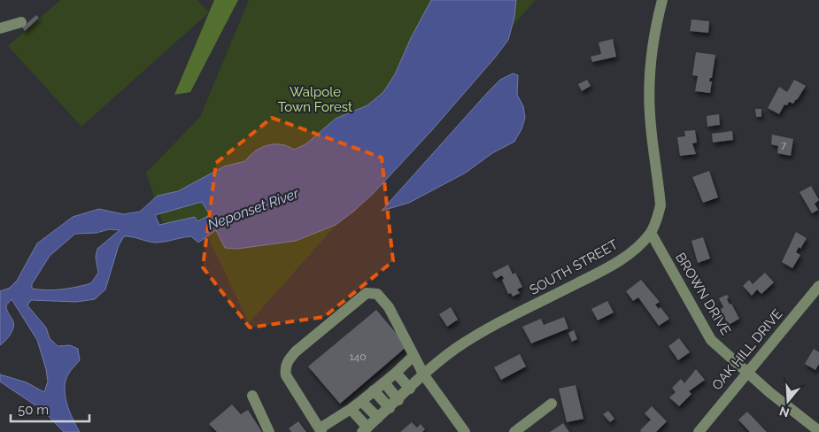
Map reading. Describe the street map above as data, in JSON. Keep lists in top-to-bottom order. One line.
{"streets":{"street":["SOUTH STREET","BROWN DRIVE","OAK HILL DRIVE"]},"crossings":[["SOUTH STREET","BROWN DRIVE"],["BROWN DRIVE","OAK HILL DRIVE"]],"water":["Neponset River"],"parks":["Walpole Town Forest"],"house_numbers":["7","140"],"scale_bar":"50 m","north":"bottom"}
